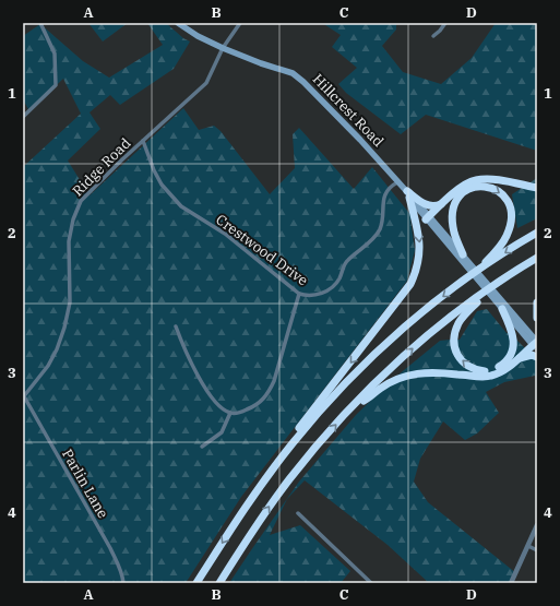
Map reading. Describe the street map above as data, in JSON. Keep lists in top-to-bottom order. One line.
{"streets":{"main road":["Hillcrest Road"],"street":["Ridge Road","Crestwood Drive","Parlin Lane"]},"crossings":[["Hillcrest Road","Ridge Road"],["Hillcrest Road","Crestwood Drive"],["Ridge Road","Crestwood Drive"],["Ridge Road","Parlin Lane"]],"grid":{"columns":["A","B","C","D"],"rows":["1","2","3","4"]}}
